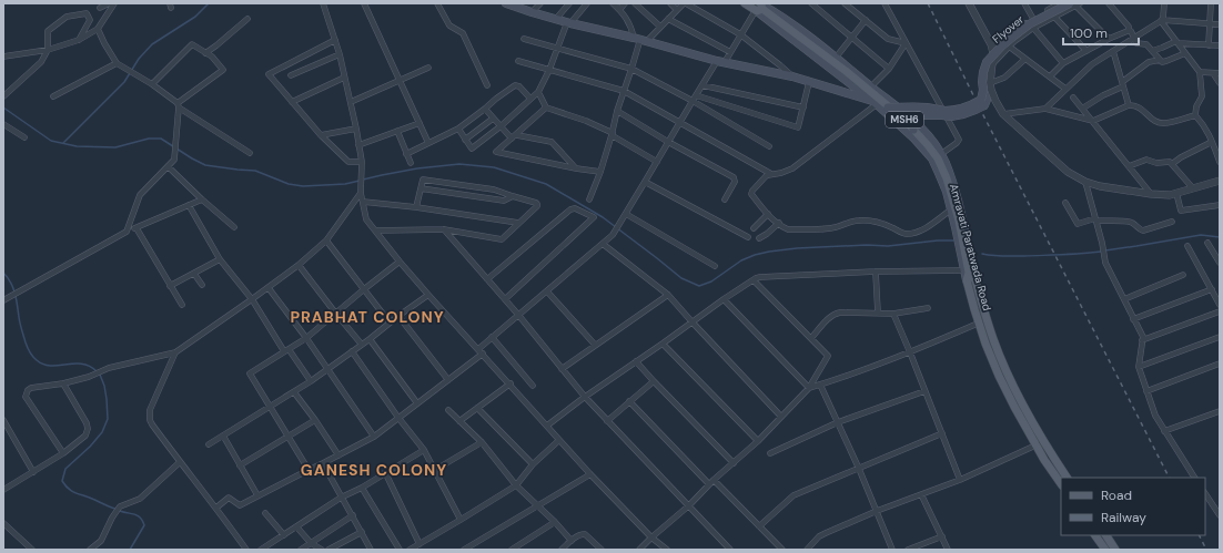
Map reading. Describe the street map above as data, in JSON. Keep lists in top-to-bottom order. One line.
{"streets":{"main road":["Flyover","MSH6","Amravati Paratwada Road"]},"crossings":[["Flyover","Amravati Paratwada Road"],["MSH6","Amravati Paratwada Road"]],"districts":["PRABHAT COLONY","GANESH COLONY"],"legend":["Road","Railway"],"scale_bar":"100 m"}
